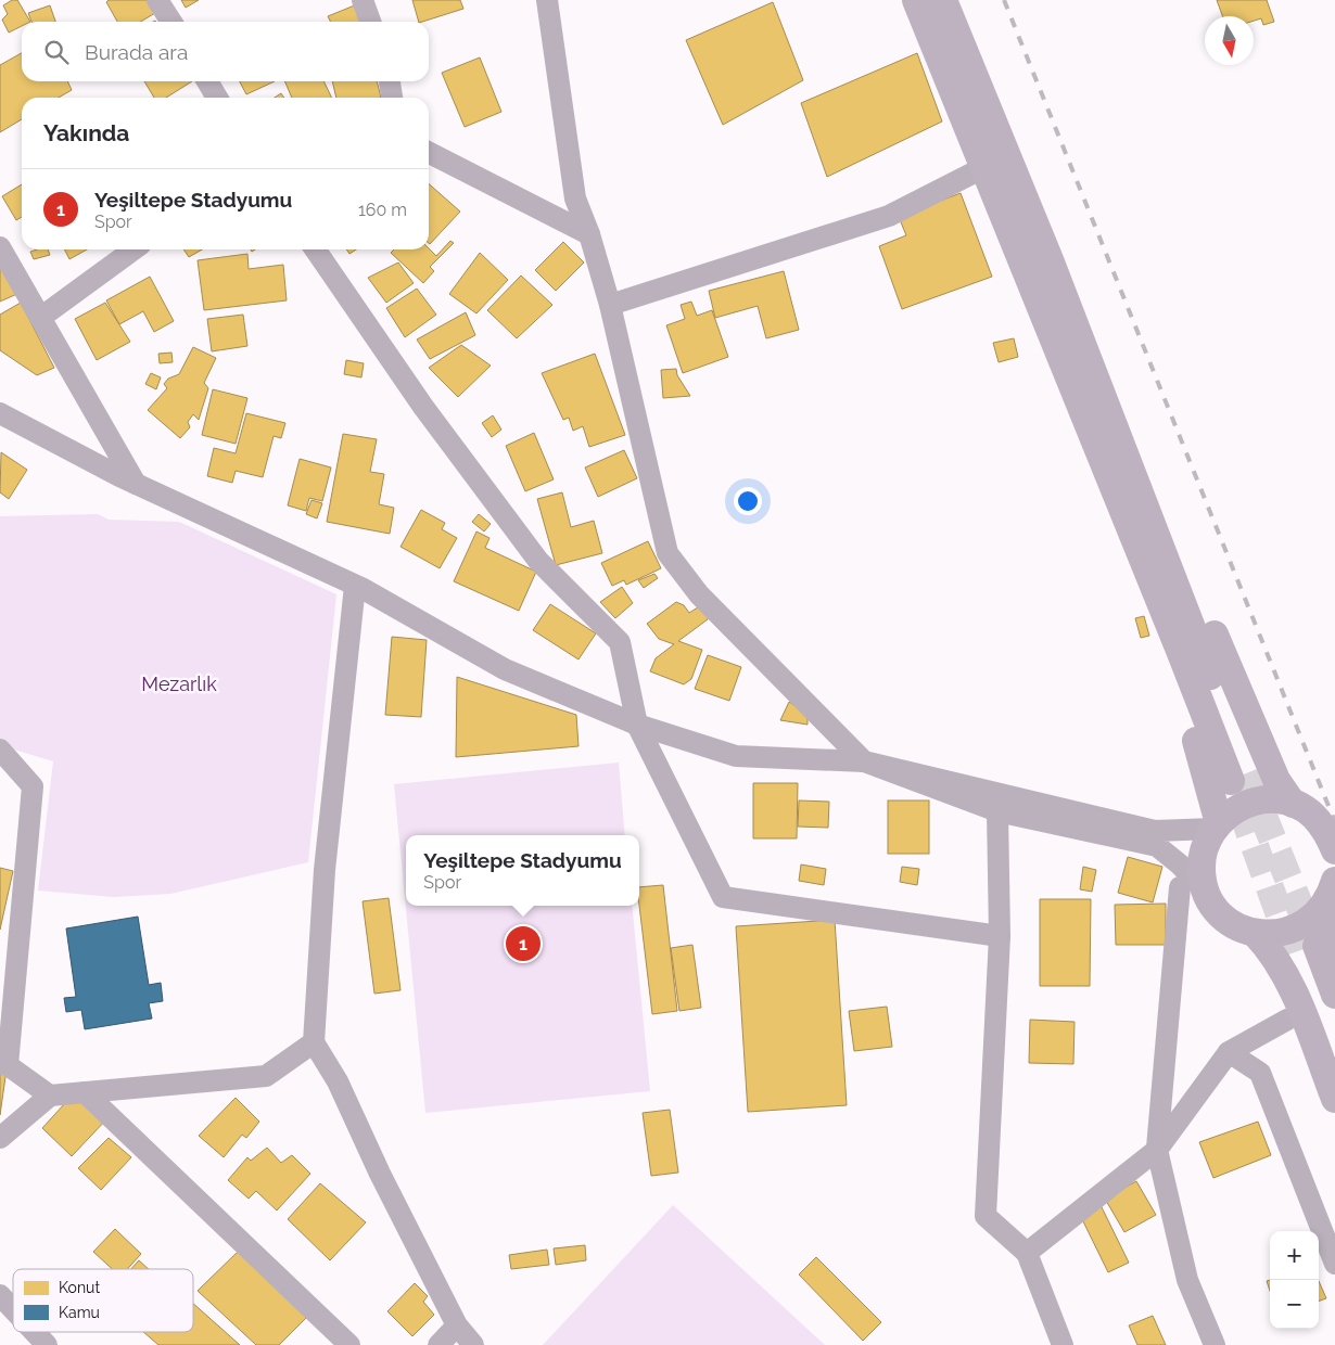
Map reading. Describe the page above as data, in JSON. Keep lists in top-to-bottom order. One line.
{"parks":["Mezarlık"],"legend":["Konut","Kamu"],"north":"bottom","page":{"search":"Burada ara","heading":"Yakında","list":[{"mark":"1","name":"Yeşiltepe Stadyumu","note":"Spor","value":"160 m"}],"popup":["Yeşiltepe Stadyumu","Spor"],"pins":"1","map_buttons":["+","−"]}}
